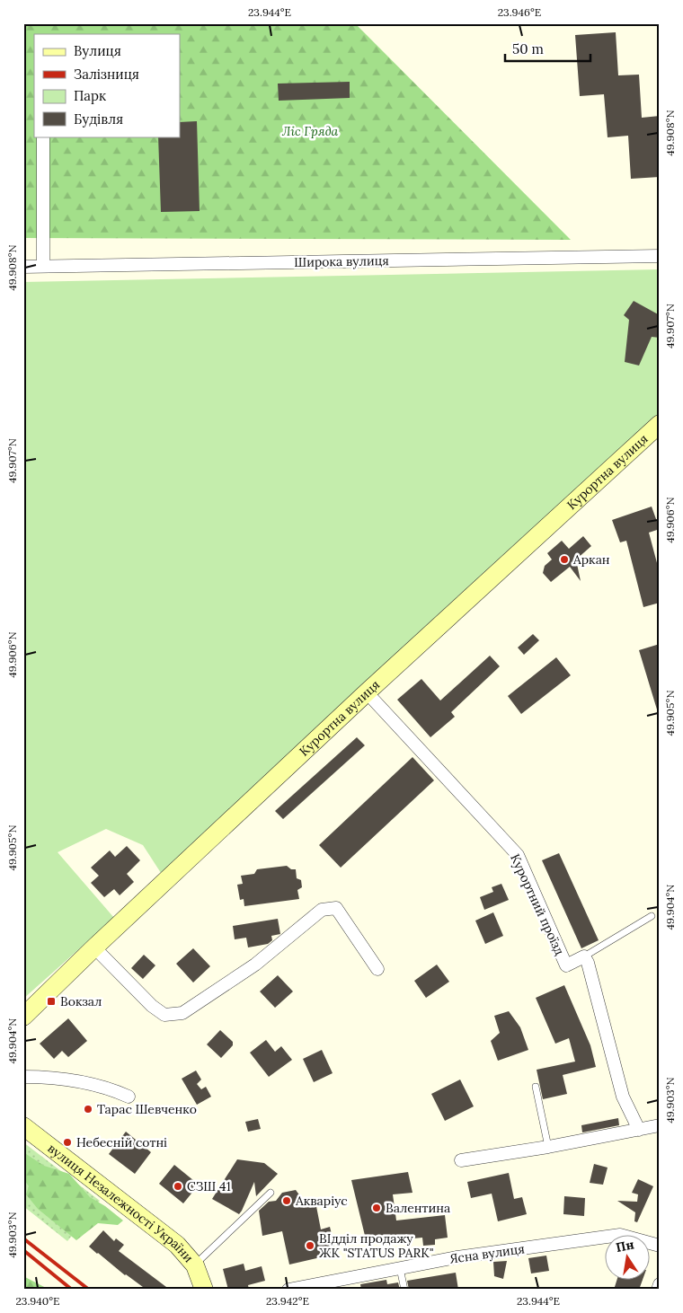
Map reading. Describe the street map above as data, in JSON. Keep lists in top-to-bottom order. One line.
{"streets":{"main road":["Курортна вулиця","вулиця Незалежності України"],"street":["Широка вулиця","Курортний проїзд","Ясна вулиця"]},"crossings":[["Курортна вулиця","Курортний проїзд"]],"parks":["Ліс Гряда"],"places":{"other":["Аркан","Тарас Шевченко","Небесній сотні","СЗШ 41","Акваріус","Валентина","ВІдділ продажу ЖК \"STATUS PARK\""],"transit":["Вокзал"]},"legend":["Вулиця","Залізниця","Парк","Будівля"],"scale_bar":"50 m","north":"top","coordinates":["23.944°E","23.946°E","49.908°N","49.907°N","49.906°N","49.905°N","49.904°N","49.903°N","23.940°E","23.942°E"]}
